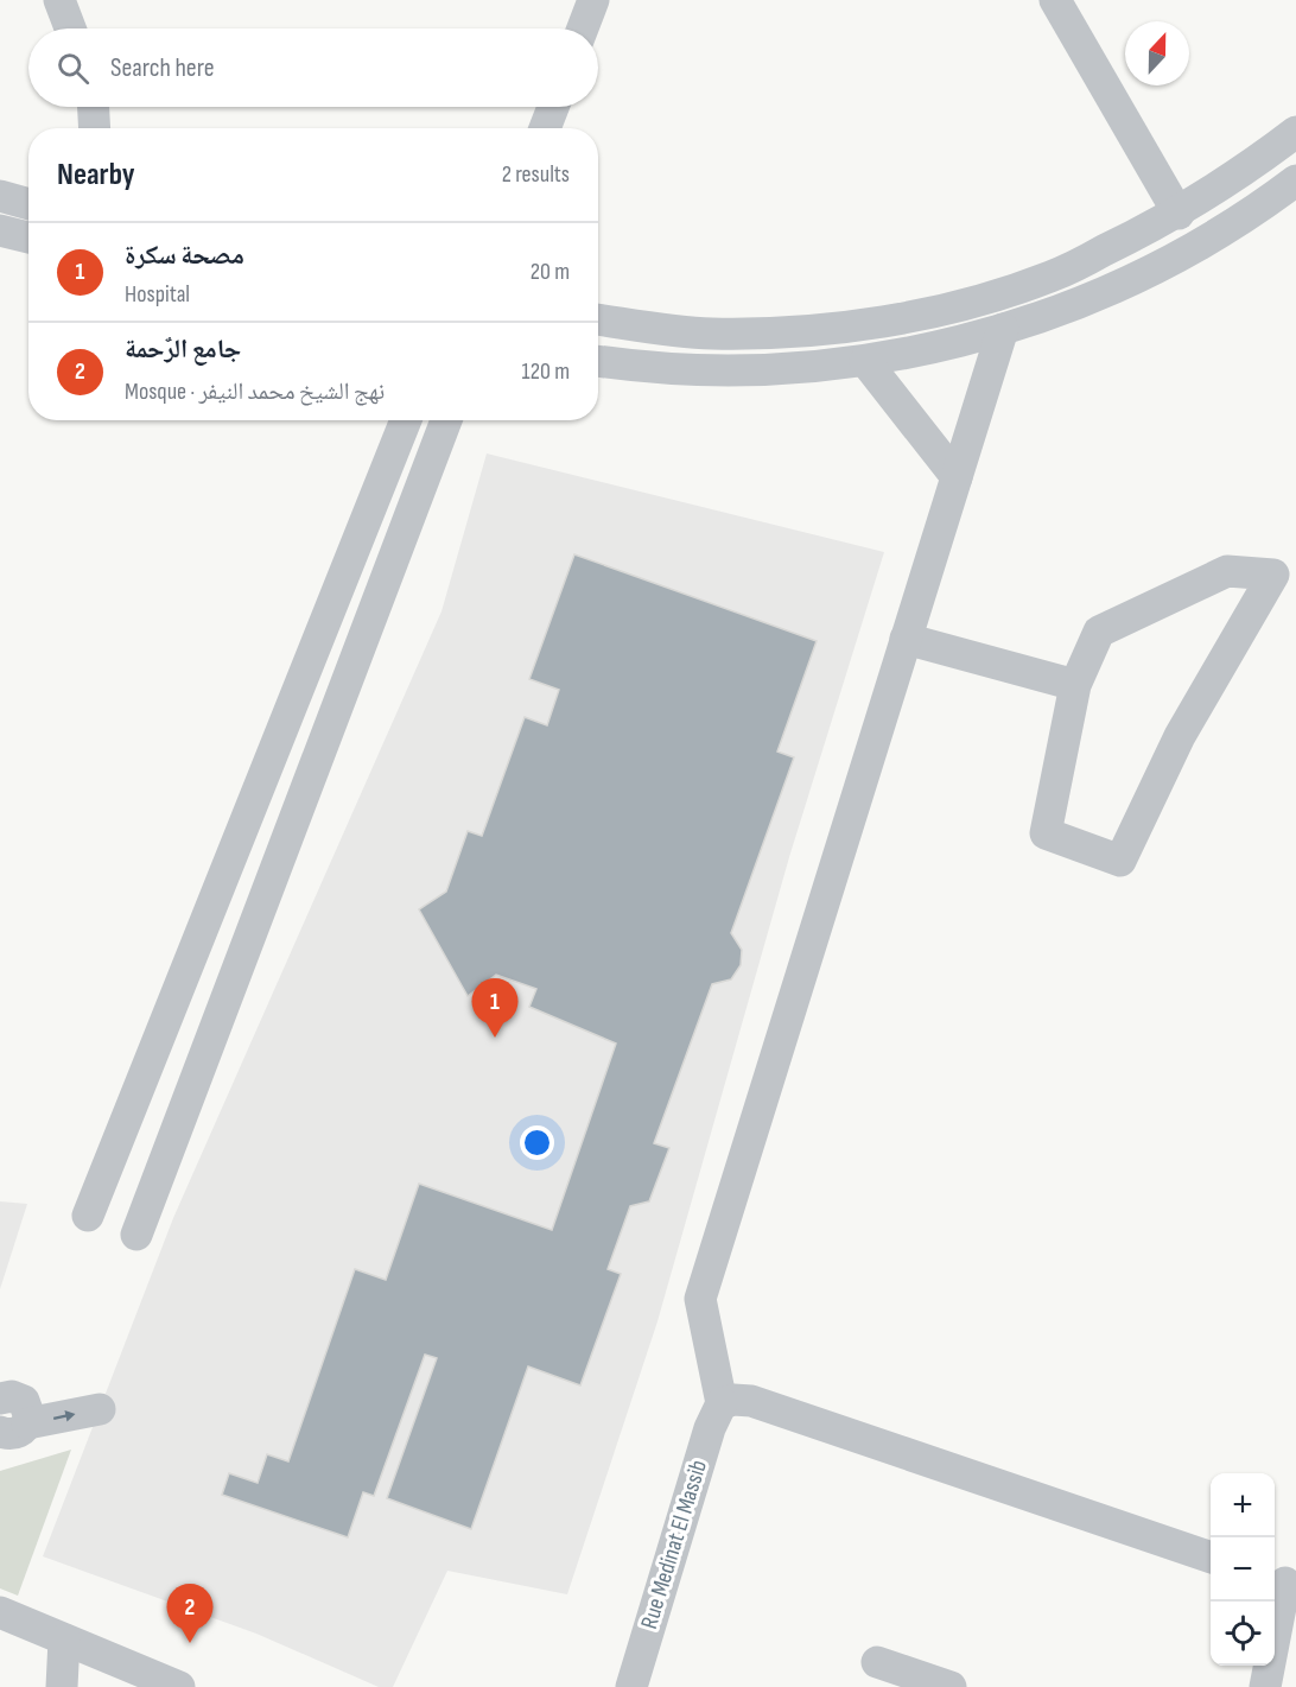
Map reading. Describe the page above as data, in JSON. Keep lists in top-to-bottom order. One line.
{"streets":{"street":["Rue Medinat El Massib"]},"north":"top","page":{"search":"Search here","heading":["Nearby","2 results"],"list":[{"mark":"1","name":"مصحة سكرة","note":"Hospital","value":"20 m"},{"mark":"2","name":"جامع الرٌحمة","note":"Mosque · نهج الشيخ محمد النيفر","value":"120 m"}],"pins":["1","2"],"map_buttons":["+","−"]}}
